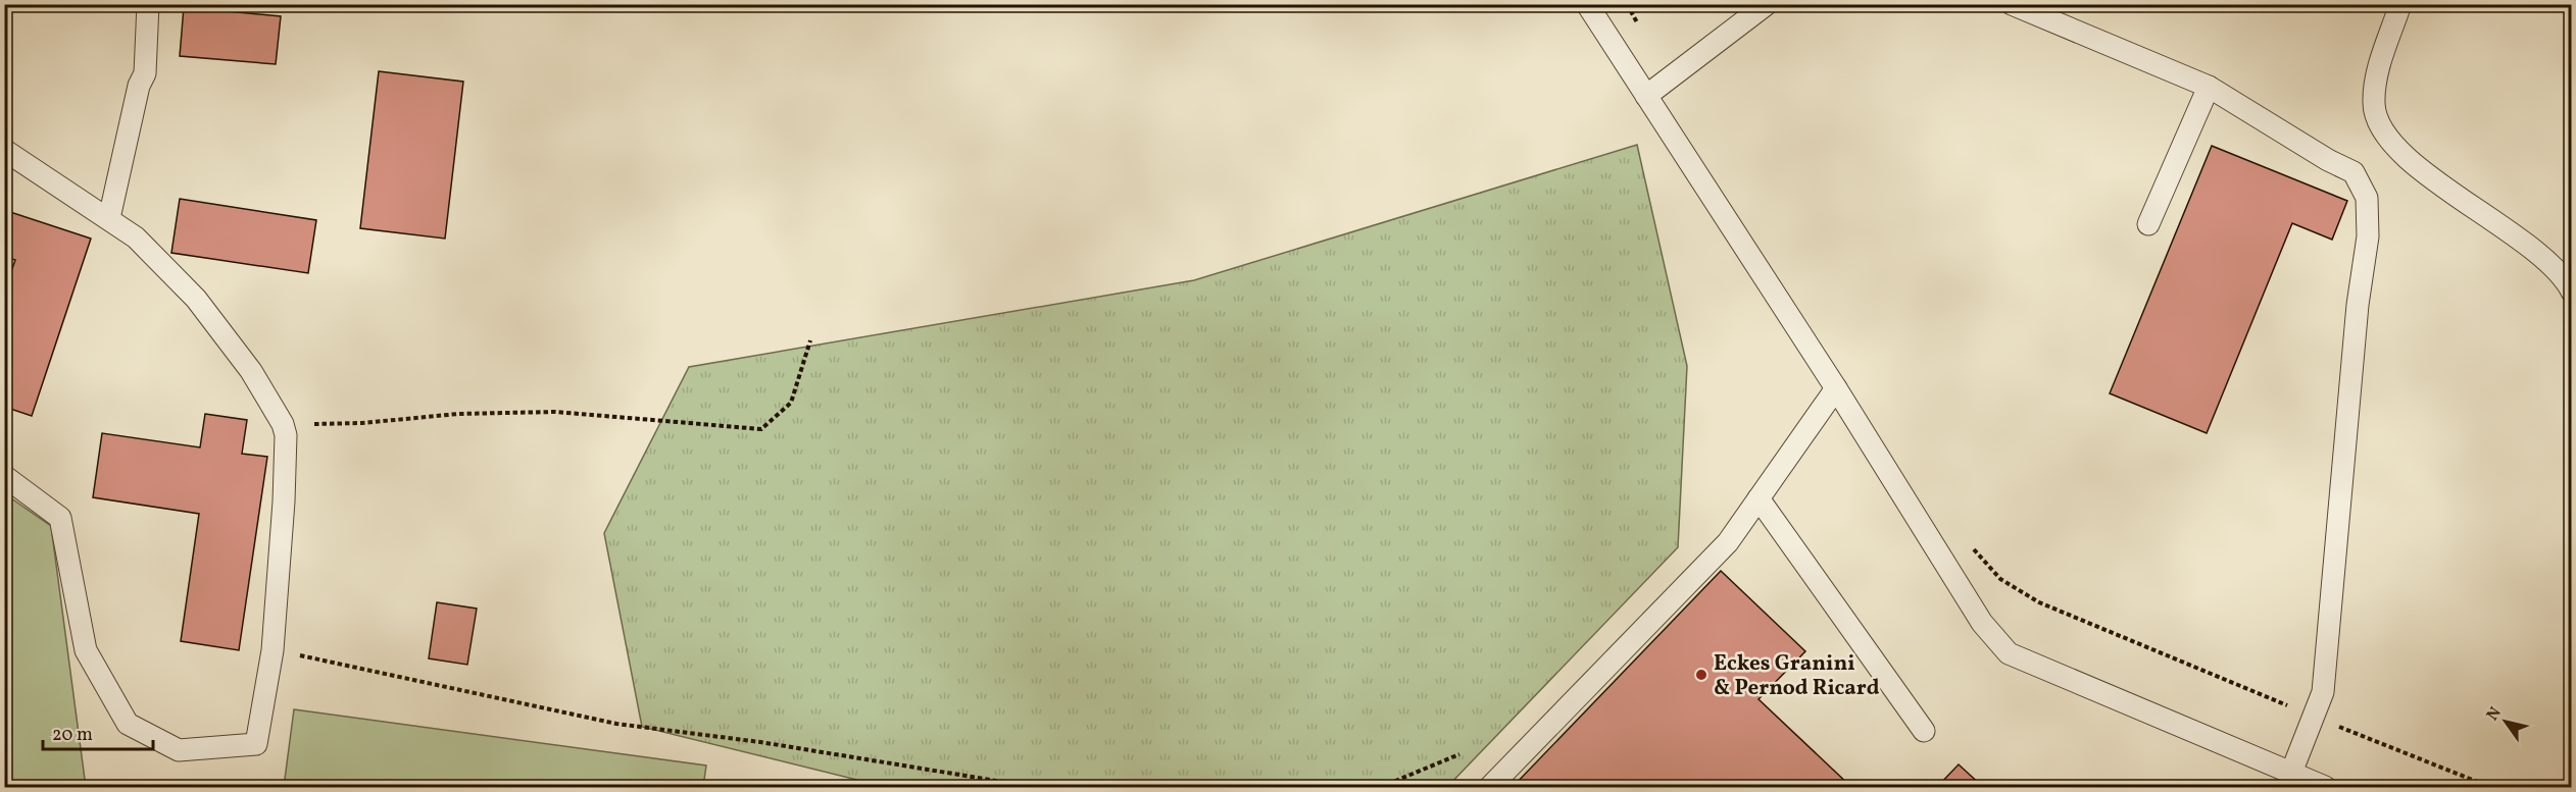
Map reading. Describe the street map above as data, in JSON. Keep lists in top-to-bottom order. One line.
{"places":["Eckes Granini & Pernod Ricard"],"scale_bar":"20 m","north":"top left"}
